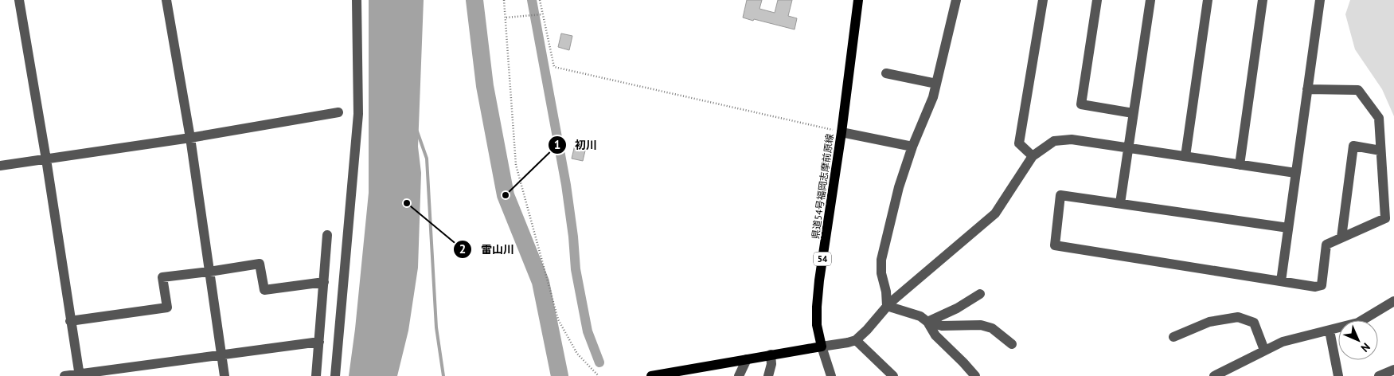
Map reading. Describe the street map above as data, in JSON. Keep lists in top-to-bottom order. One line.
{"streets":{"main road":["県道54号福岡志摩前原線","54"]},"places":["初川","雷山川"],"north":"bottom right"}
